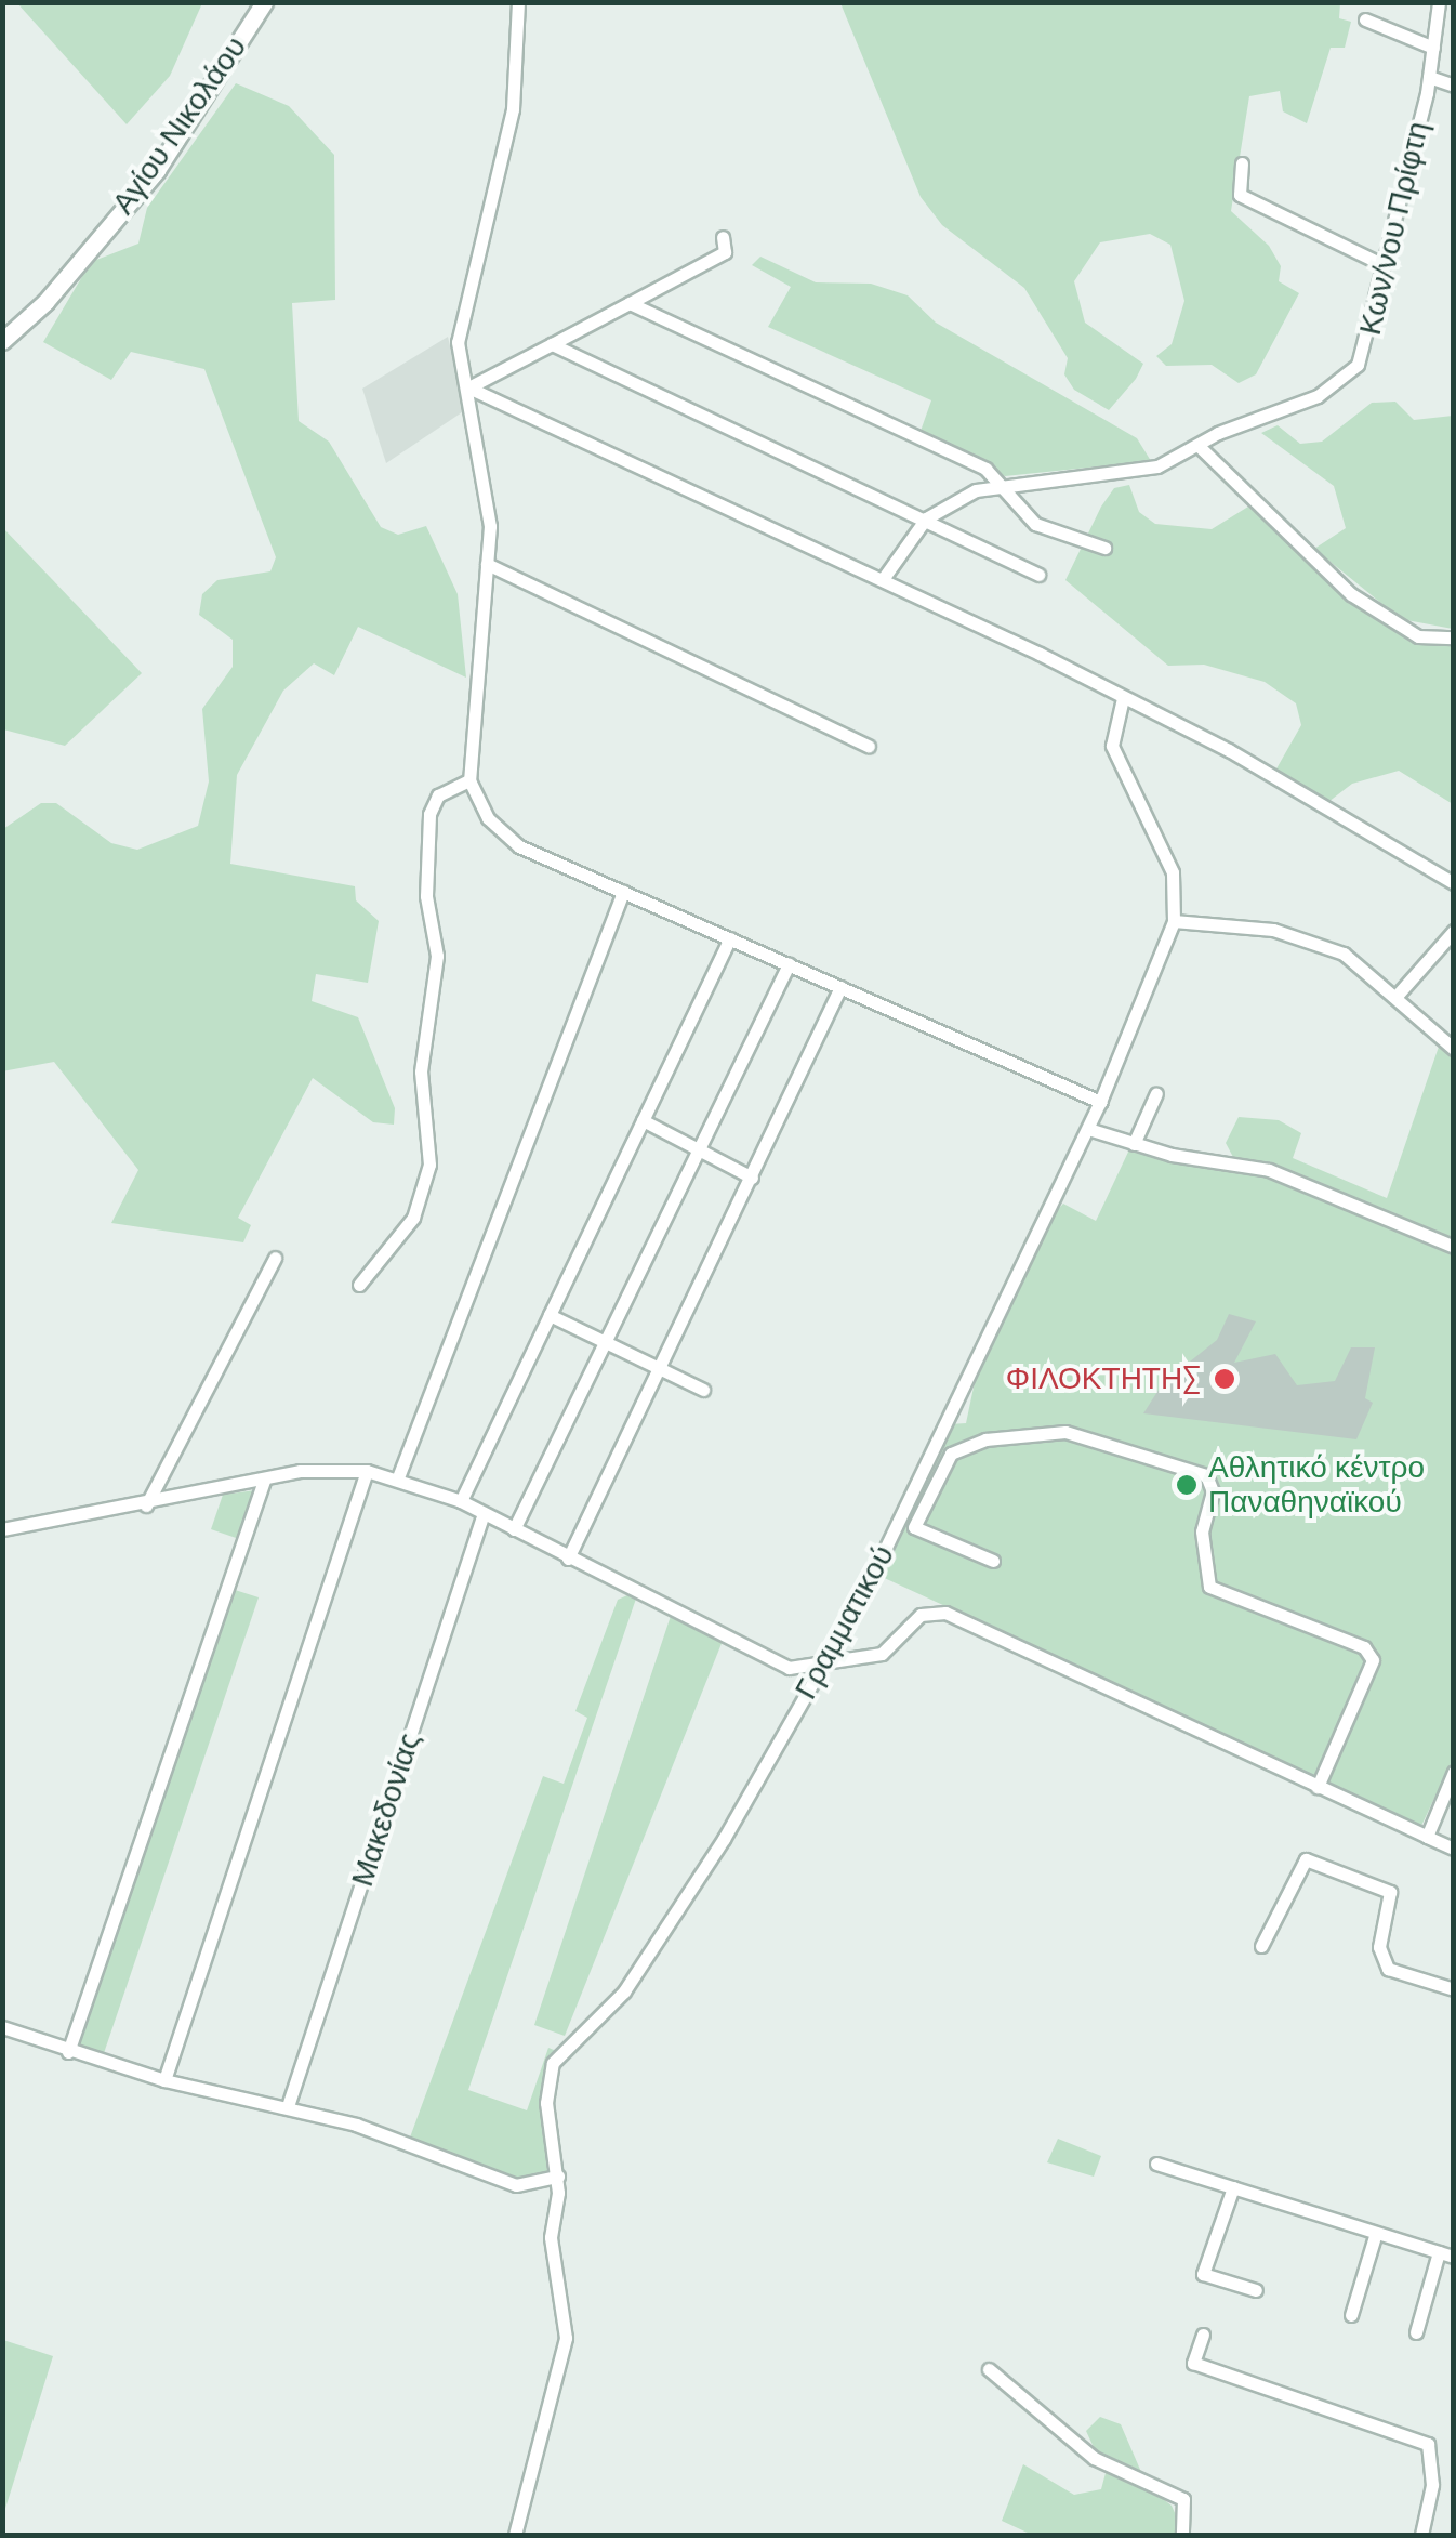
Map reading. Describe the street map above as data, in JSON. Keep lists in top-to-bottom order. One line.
{"streets":{"street":["Αγίου Νικολάου","Κων/νου Πρίφτη","Γραμματικού","Μακεδονίας"]},"places":["ΦΙΛΟΚΤΗΤΗΣ","Αθλητικό κέντρο Παναθηναϊκού"]}
